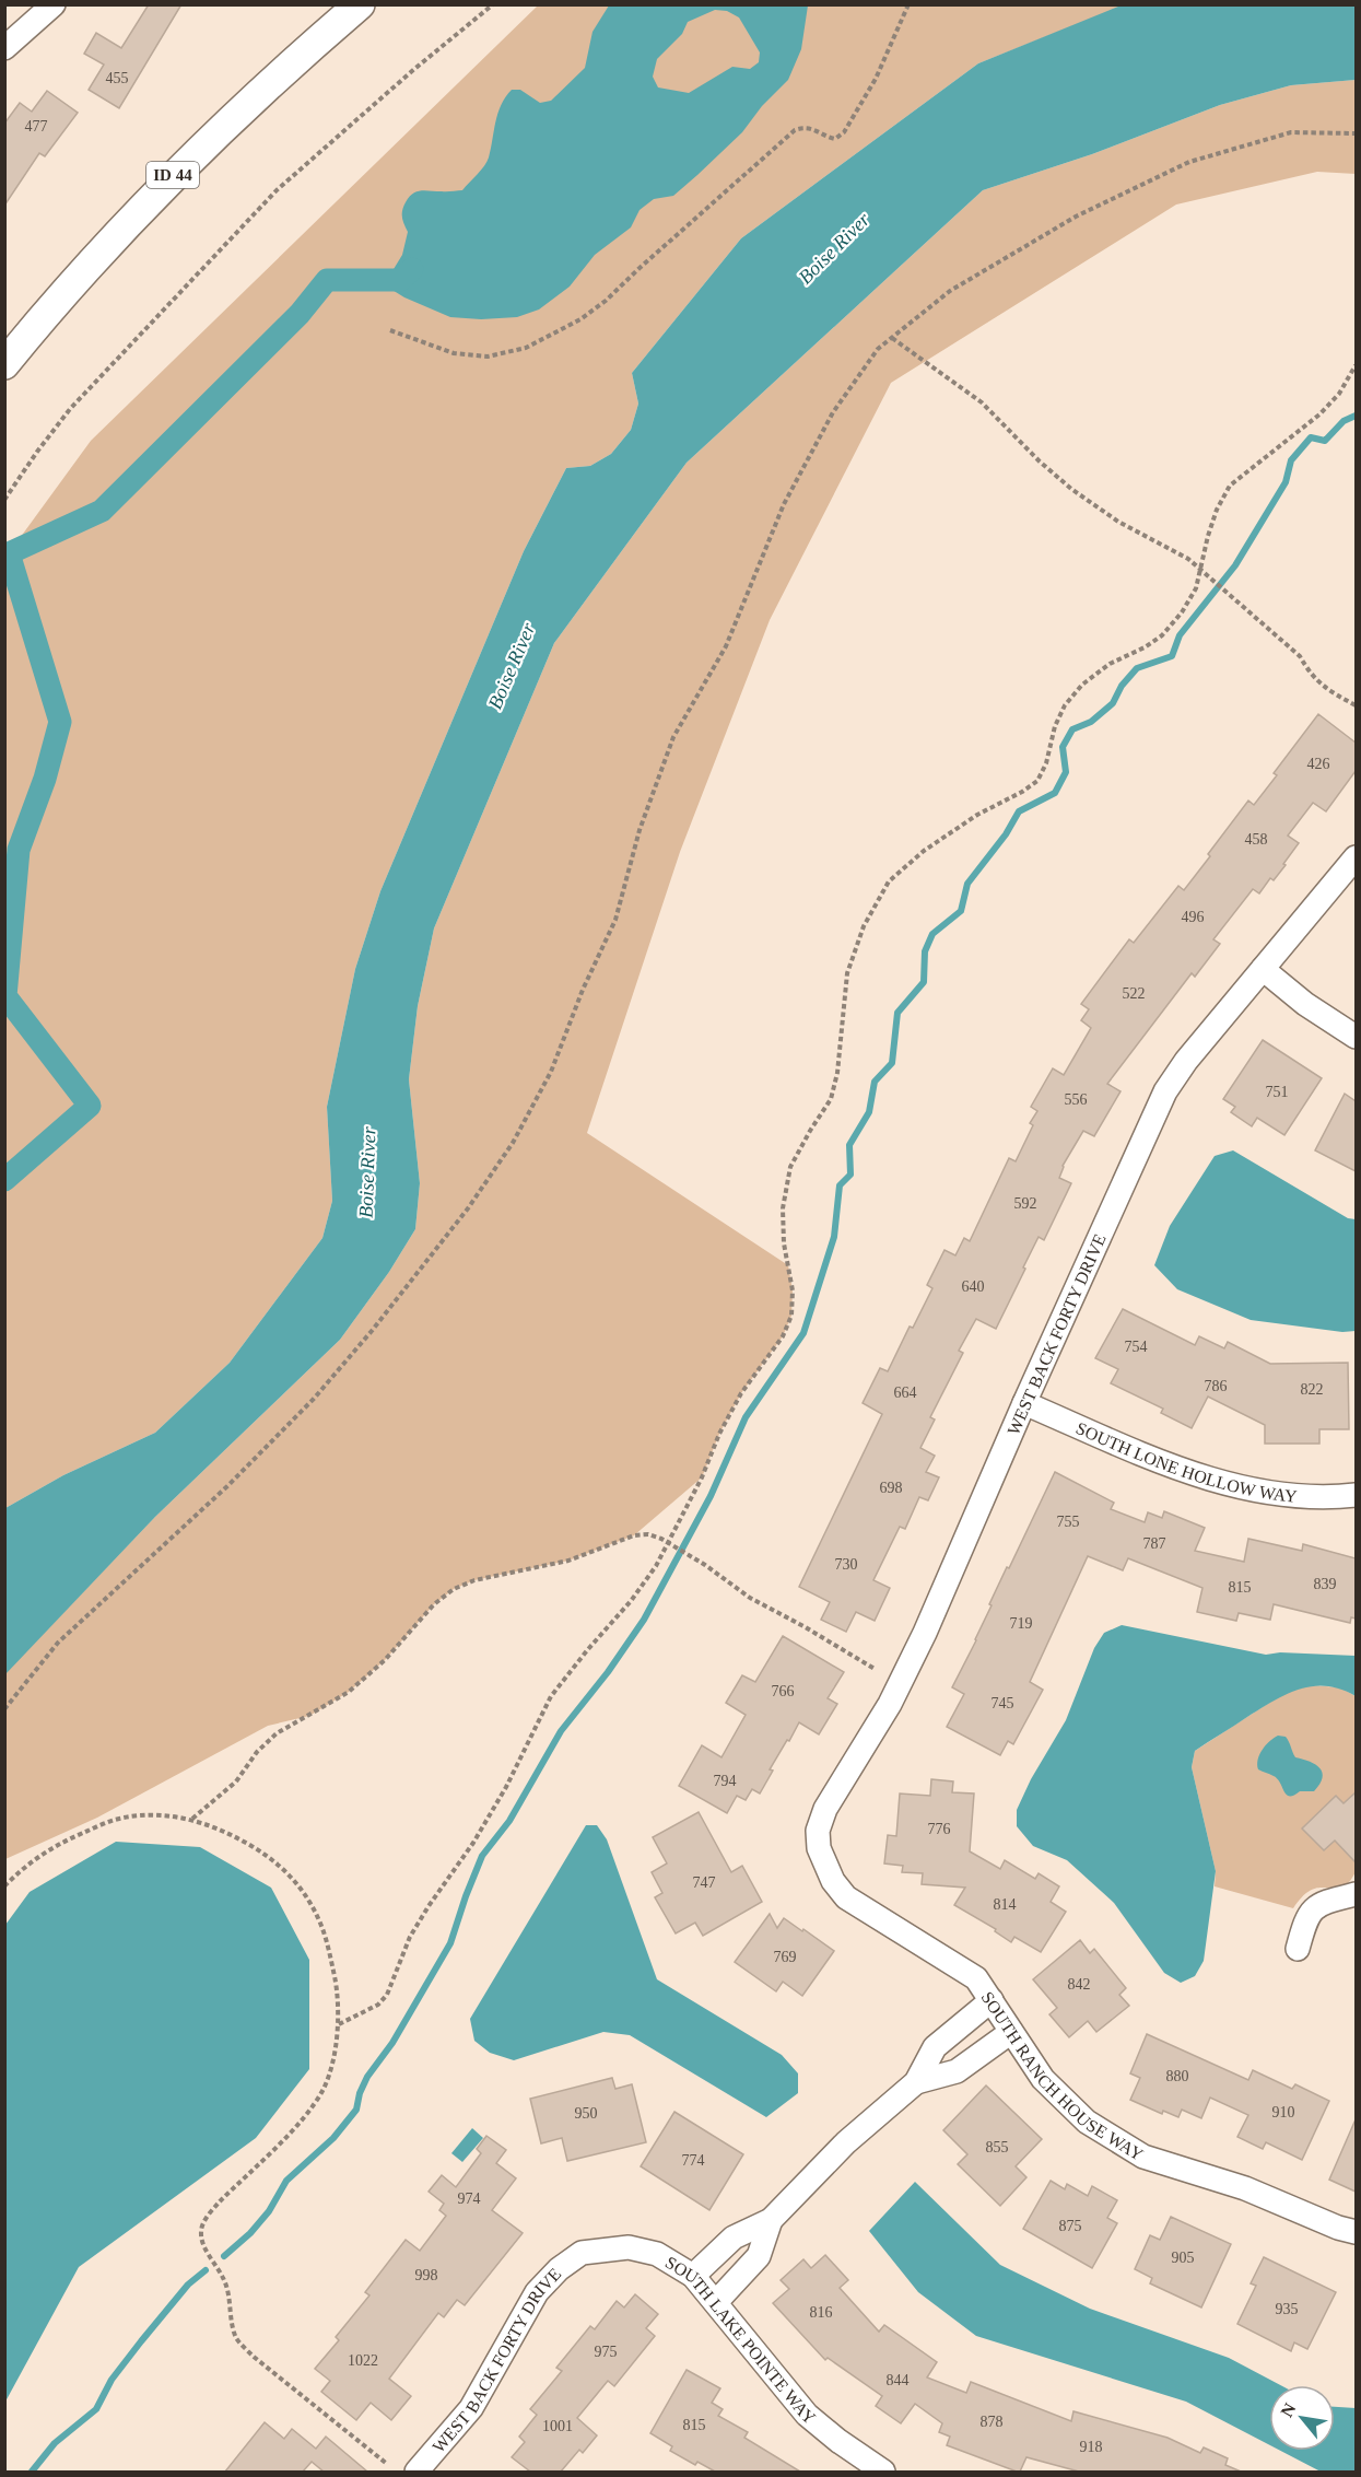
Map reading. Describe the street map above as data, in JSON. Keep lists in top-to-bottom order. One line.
{"streets":{"main road":["ID 44"],"street":["WEST BACK FORTY DRIVE","SOUTH LONE HOLLOW WAY","SOUTH RANCH HOUSE WAY","SOUTH LAKE POINTE WAY"]},"crossings":[["WEST BACK FORTY DRIVE","SOUTH LONE HOLLOW WAY"],["WEST BACK FORTY DRIVE","SOUTH RANCH HOUSE WAY"],["WEST BACK FORTY DRIVE","SOUTH LAKE POINTE WAY"]],"water":["Boise River"],"house_numbers":["455","477","426","458","496","522","751","556","592","640","754","786","822","664","698","755","787","730","839","815","719","766","745","794","776","747","814","769","842","880","910","950","855","774","974","875","905","998","935","816","975","1022","844","878","815","1001","918"],"north":"top left"}
